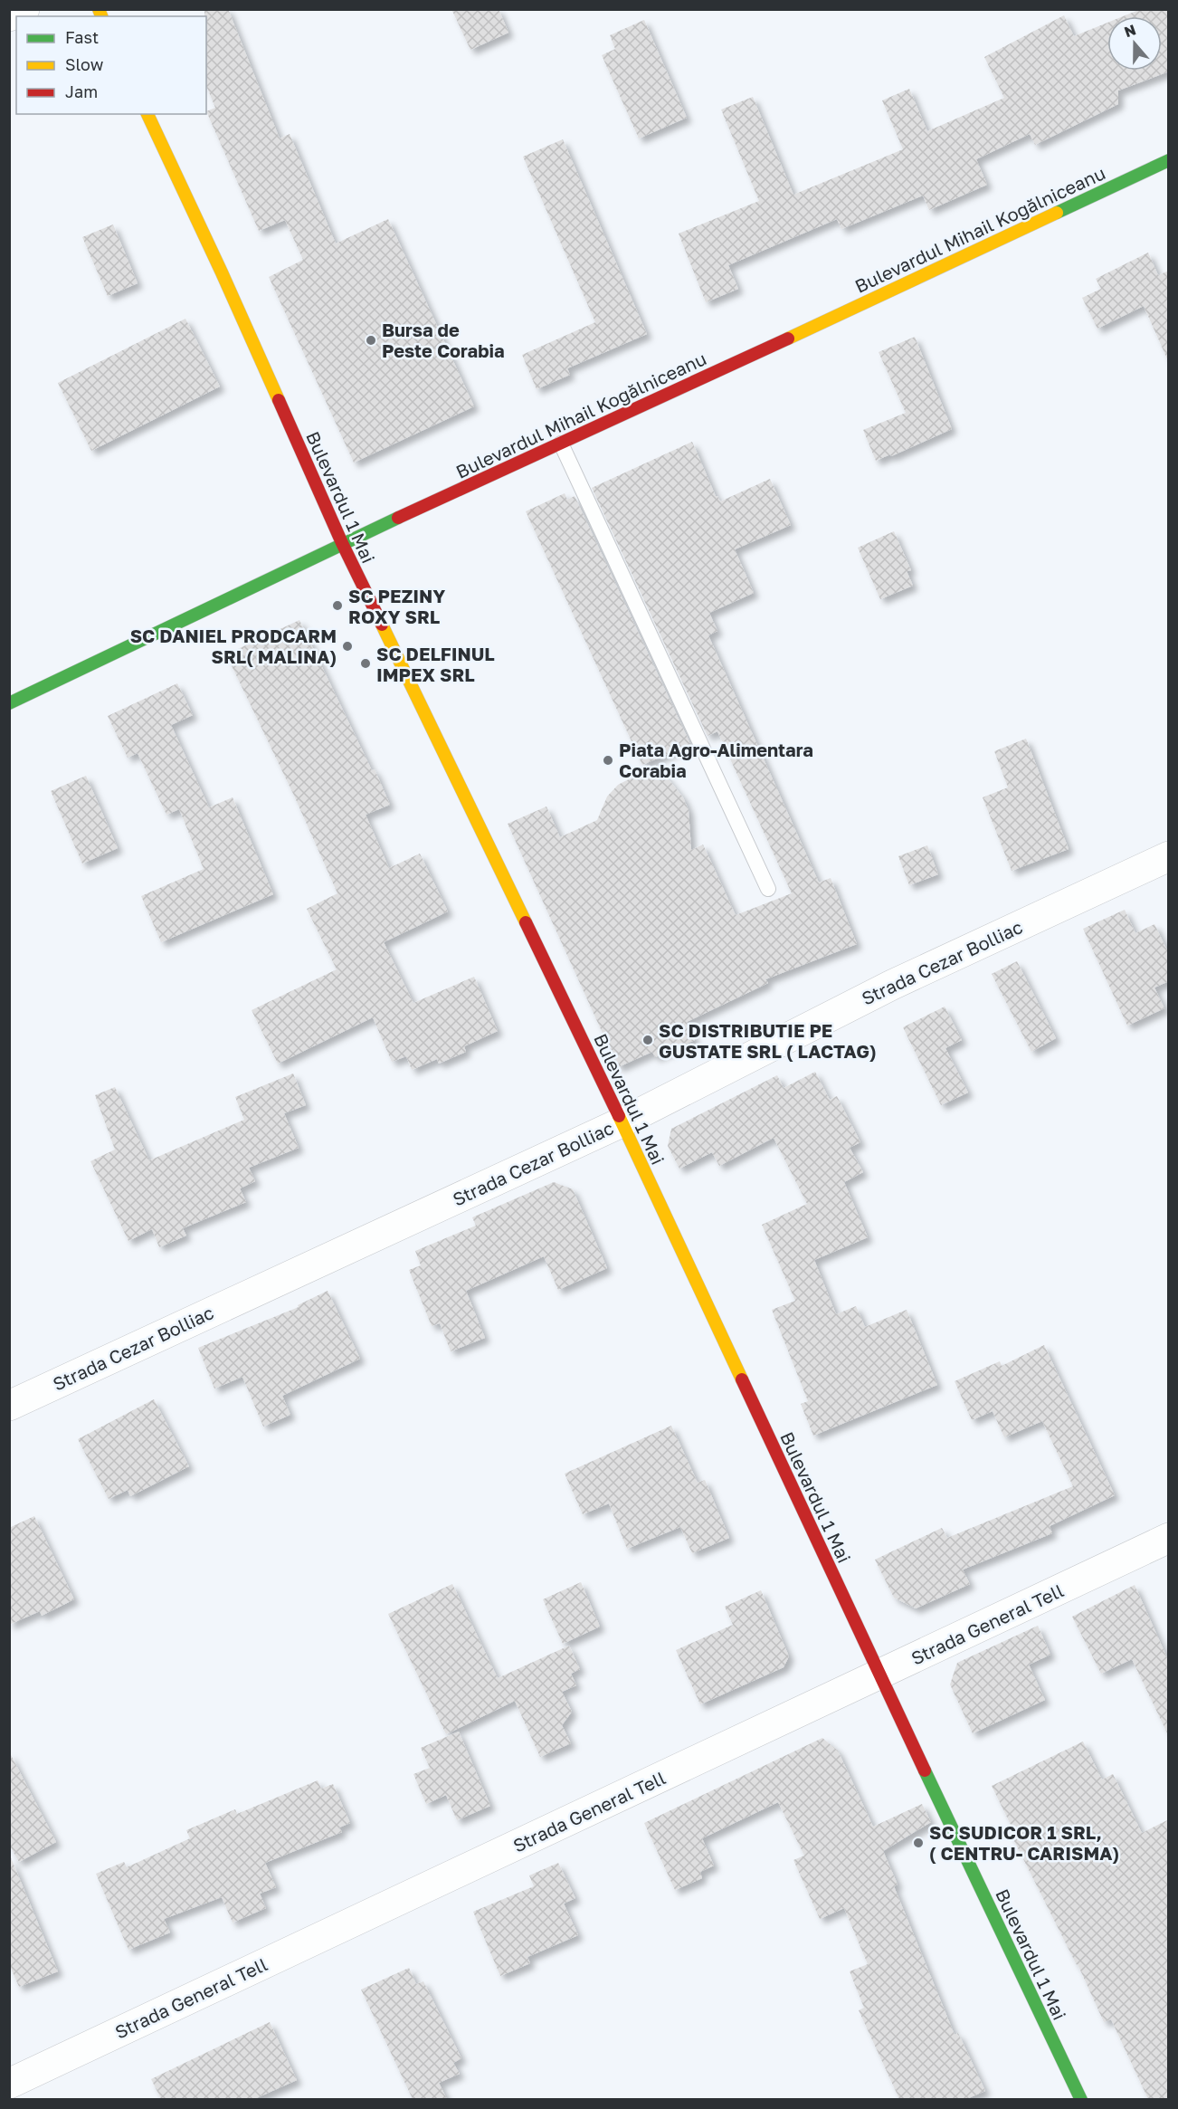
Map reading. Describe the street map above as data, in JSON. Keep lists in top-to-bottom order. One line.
{"streets":{"street":["Bulevardul Mihail Kogălniceanu","Bulevardul 1 Mai","Strada Cezar Bolliac","Strada General Tell"]},"crossings":[["Bulevardul Mihail Kogălniceanu","Bulevardul 1 Mai"],["Bulevardul 1 Mai","Strada Cezar Bolliac"],["Bulevardul 1 Mai","Strada General Tell"]],"places":["Bursa de Peste Corabia","SC PEZINY ROXY SRL","SC DANIEL PRODCARM SRL( MALINA)","SC DELFINUL IMPEX SRL","Piata Agro-Alimentara Corabia","SC DISTRIBUTIE PE GUSTATE SRL ( LACTAG)","SC SUDICOR 1 SRL, ( CENTRU- CARISMA)"],"legend":["Fast","Slow","Jam"],"north":"top"}
